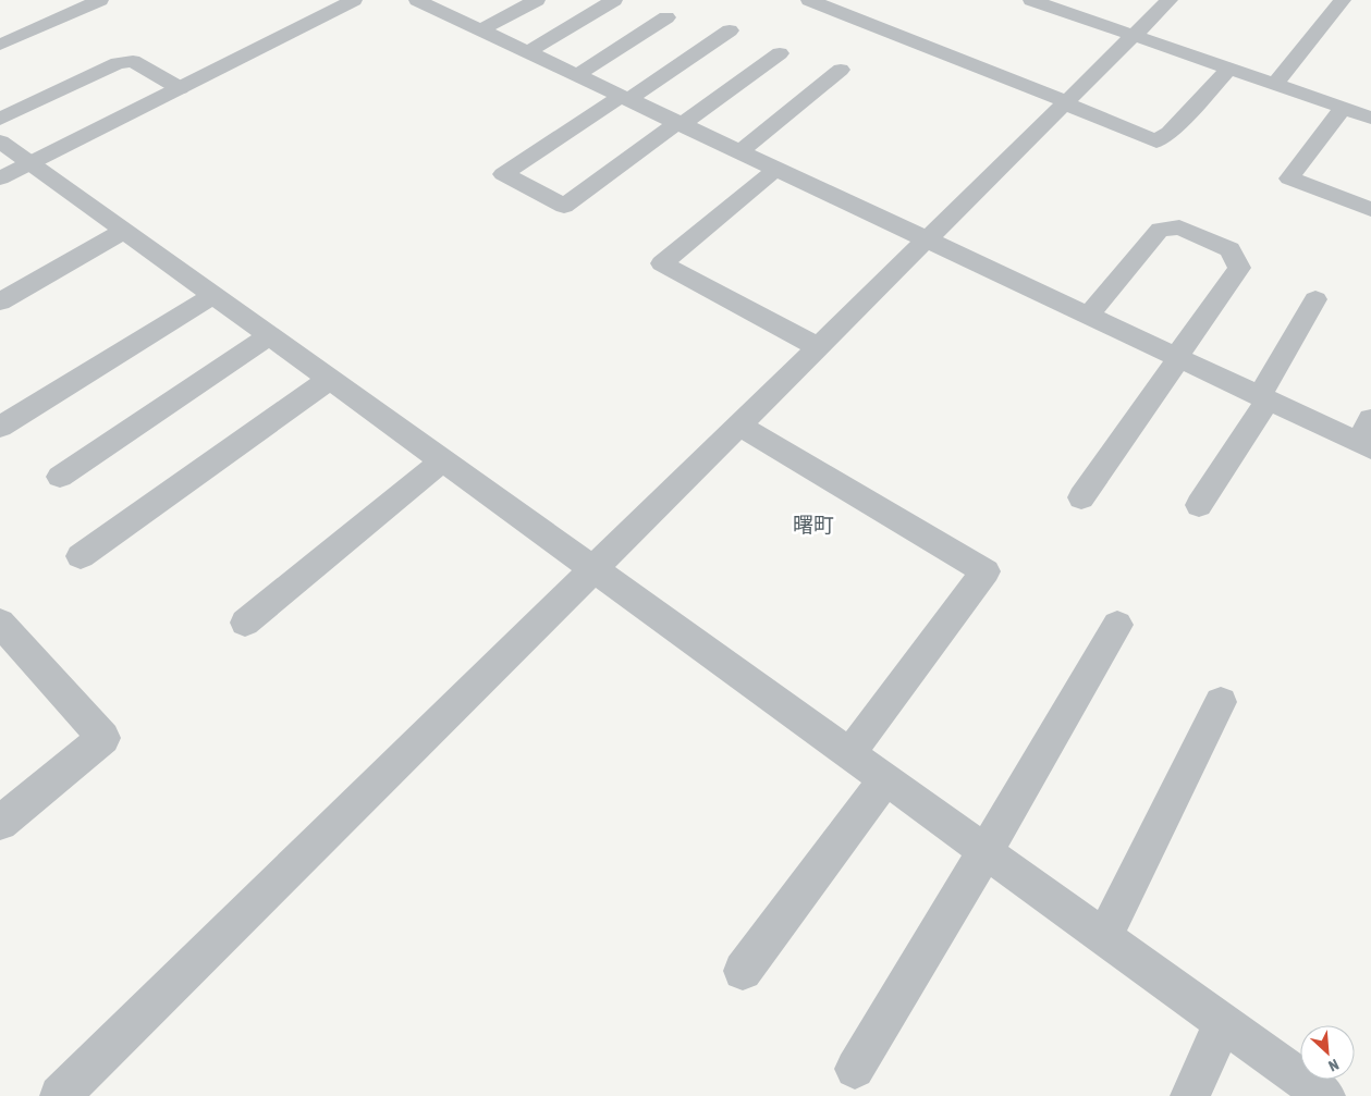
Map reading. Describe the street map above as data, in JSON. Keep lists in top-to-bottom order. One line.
{"districts":["曙町"],"north":"bottom right"}
